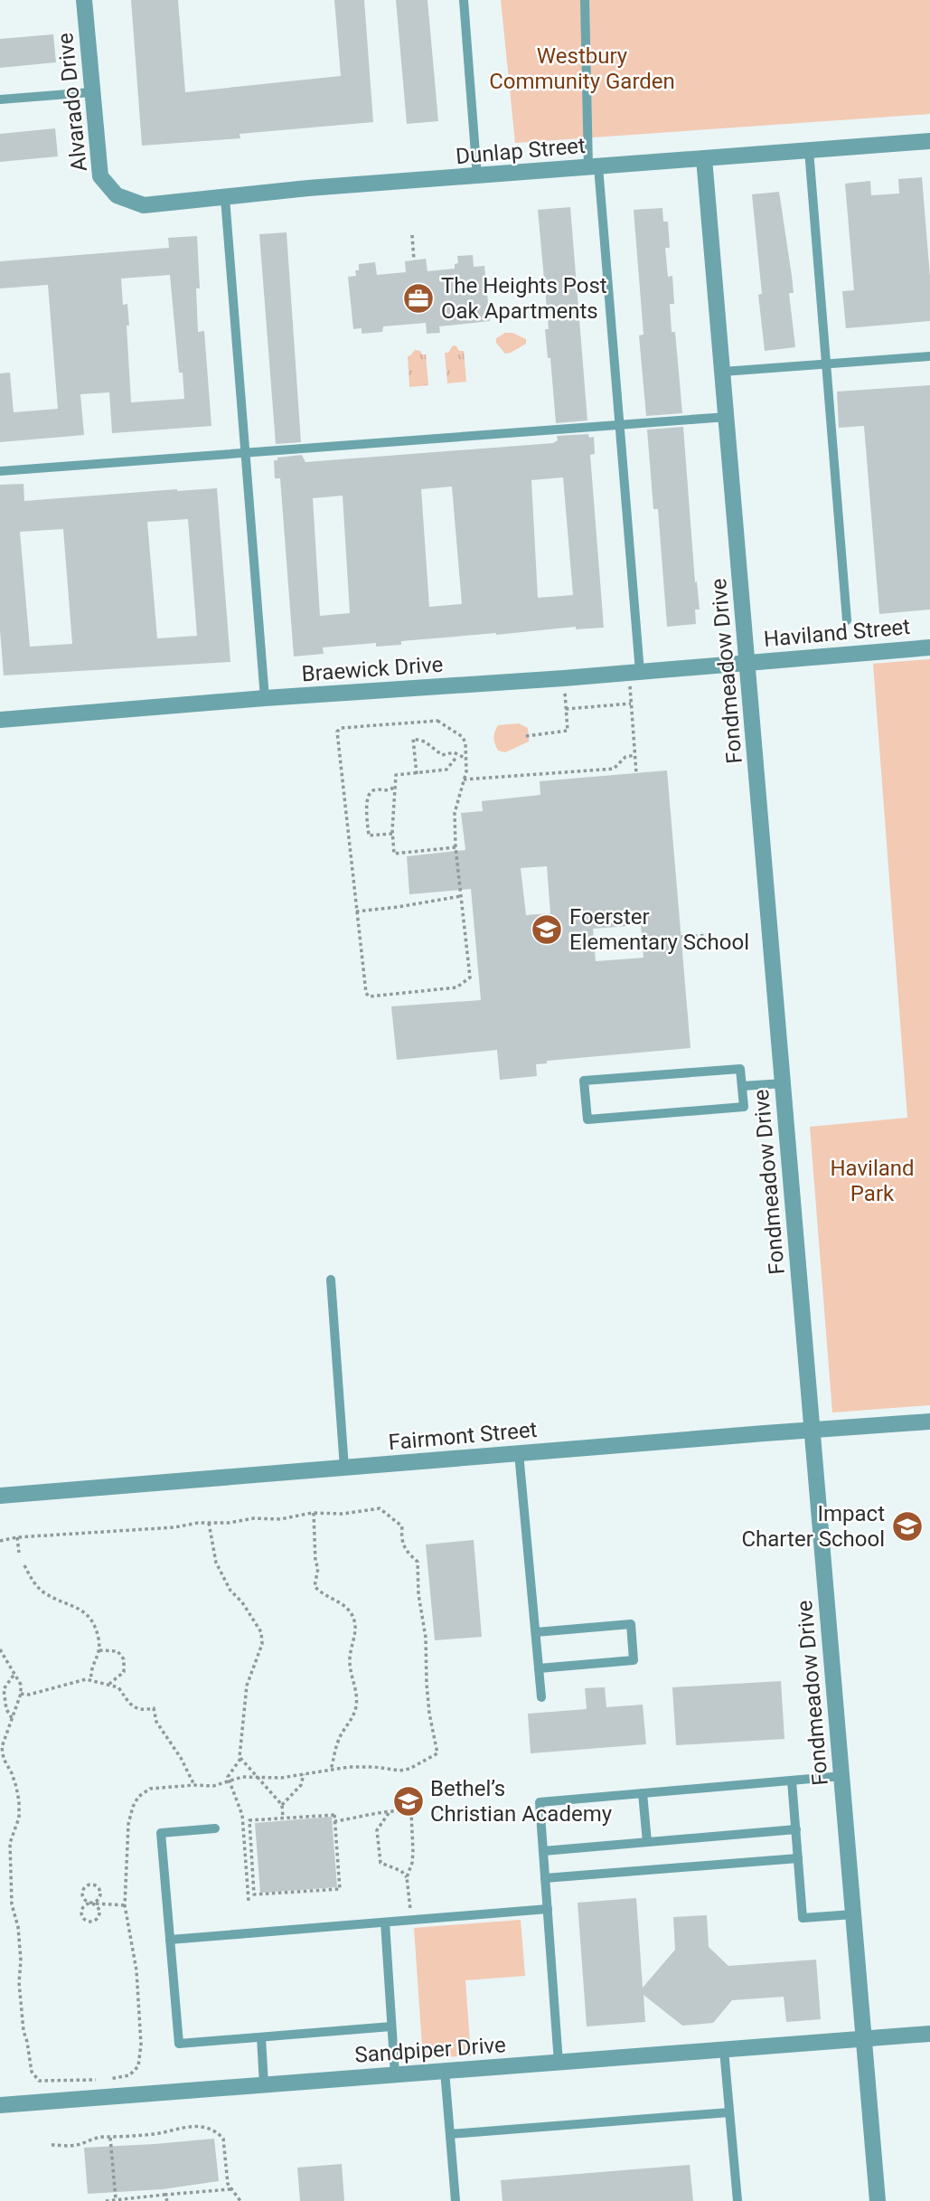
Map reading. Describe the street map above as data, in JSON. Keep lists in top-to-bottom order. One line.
{"streets":{"street":["Alvarado Drive","Dunlap Street","Haviland Street","Braewick Drive","Fondmeadow Drive","Fairmont Street","Sandpiper Drive"]},"crossings":[["Alvarado Drive","Dunlap Street"],["Dunlap Street","Fondmeadow Drive"],["Haviland Street","Braewick Drive"],["Haviland Street","Fondmeadow Drive"],["Braewick Drive","Fondmeadow Drive"],["Fondmeadow Drive","Fairmont Street"],["Fondmeadow Drive","Sandpiper Drive"]],"parks":["Westbury Community Garden","Haviland Park"],"places":{"office":["The Heights Post Oak Apartments"],"school or university":["Foerster Elementary School","Impact Charter School","Bethel’s Christian Academy"]}}
